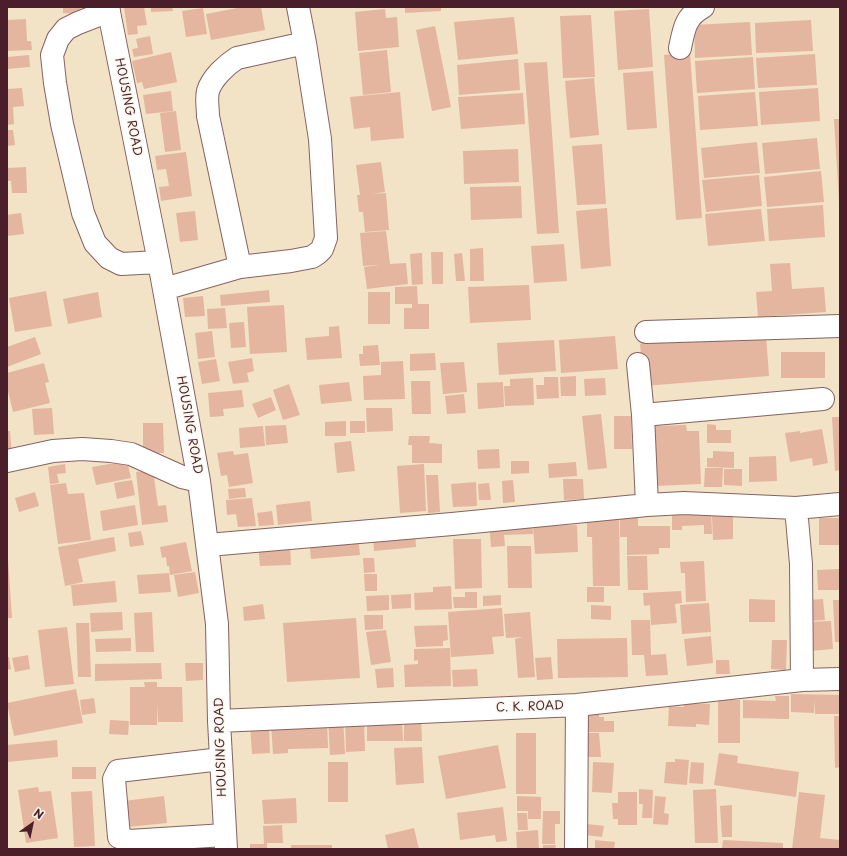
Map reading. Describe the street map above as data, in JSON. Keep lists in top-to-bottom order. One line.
{"streets":{"street":["HOUSING ROAD","C. K. ROAD"]},"crossings":[["HOUSING ROAD","C. K. ROAD"]],"north":"top right"}
